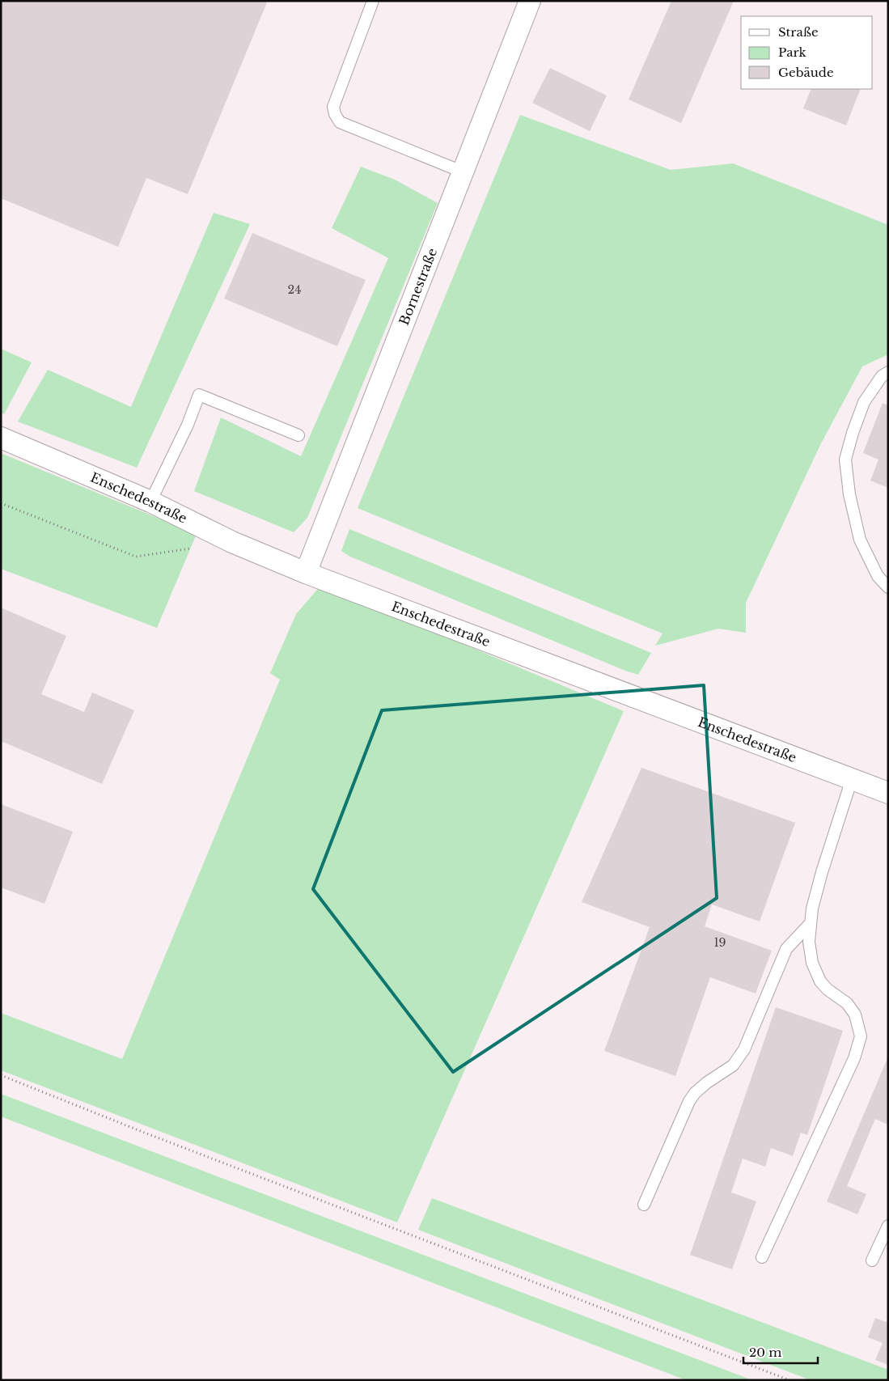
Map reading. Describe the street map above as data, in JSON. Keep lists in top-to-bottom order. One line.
{"streets":{"street":["Bornestraße","Enschedestraße"]},"crossings":[["Bornestraße","Enschedestraße"]],"house_numbers":["24","19"],"legend":["Straße","Park","Gebäude"],"scale_bar":"20 m"}
